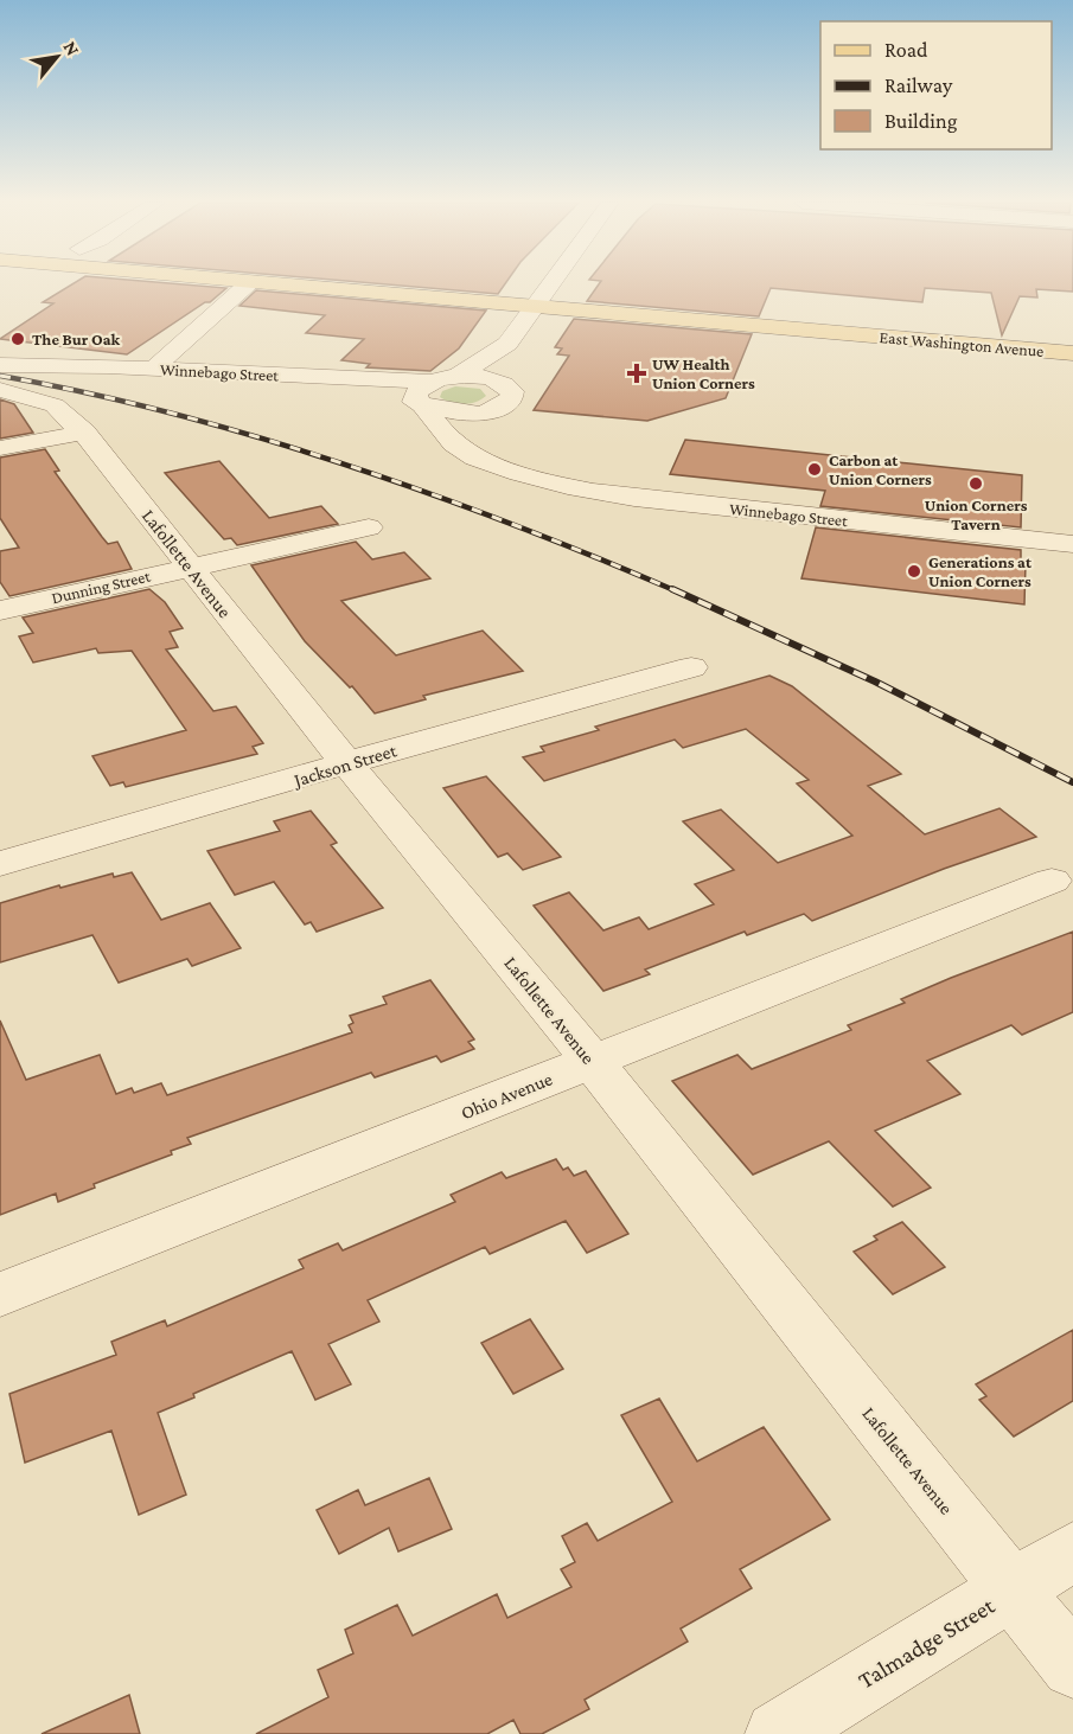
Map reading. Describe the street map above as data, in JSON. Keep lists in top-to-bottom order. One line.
{"streets":{"main road":["East Washington Avenue"],"street":["Winnebago Street","Lafollette Avenue","Dunning Street","Jackson Street","Ohio Avenue","Talmadge Street"]},"crossings":[["Lafollette Avenue","Dunning Street"],["Lafollette Avenue","Jackson Street"],["Lafollette Avenue","Ohio Avenue"],["Lafollette Avenue","Talmadge Street"]],"places":{"other":["The Bur Oak","Carbon at Union Corners","Union Corners Tavern","Generations at Union Corners"],"health":["UW Health Union Corners"]},"legend":["Road","Railway","Building"],"north":"top right"}
